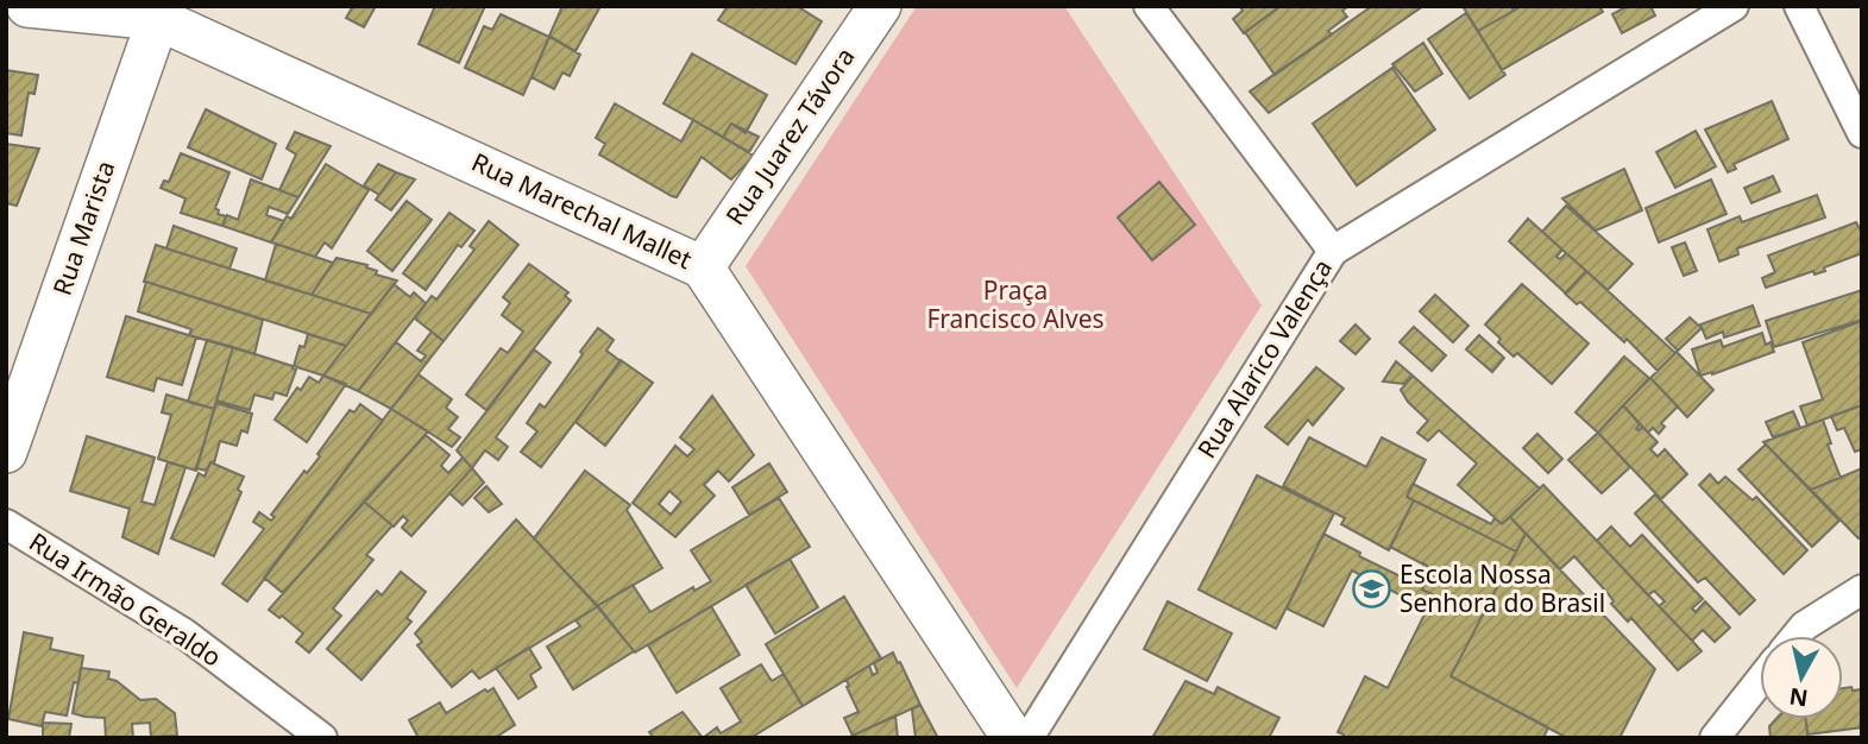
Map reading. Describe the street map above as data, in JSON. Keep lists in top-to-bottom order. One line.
{"streets":{"street":["Rua Juarez Távora","Rua Marechal Mallet","Rua Marista","Rua Alarico Valença","Rua Irmão Geraldo"]},"crossings":[["Rua Juarez Távora","Rua Marechal Mallet"],["Rua Marechal Mallet","Rua Marista"]],"parks":["Praça Francisco Alves"],"places":{"school or university":["Escola Nossa Senhora do Brasil"]},"north":"bottom"}
